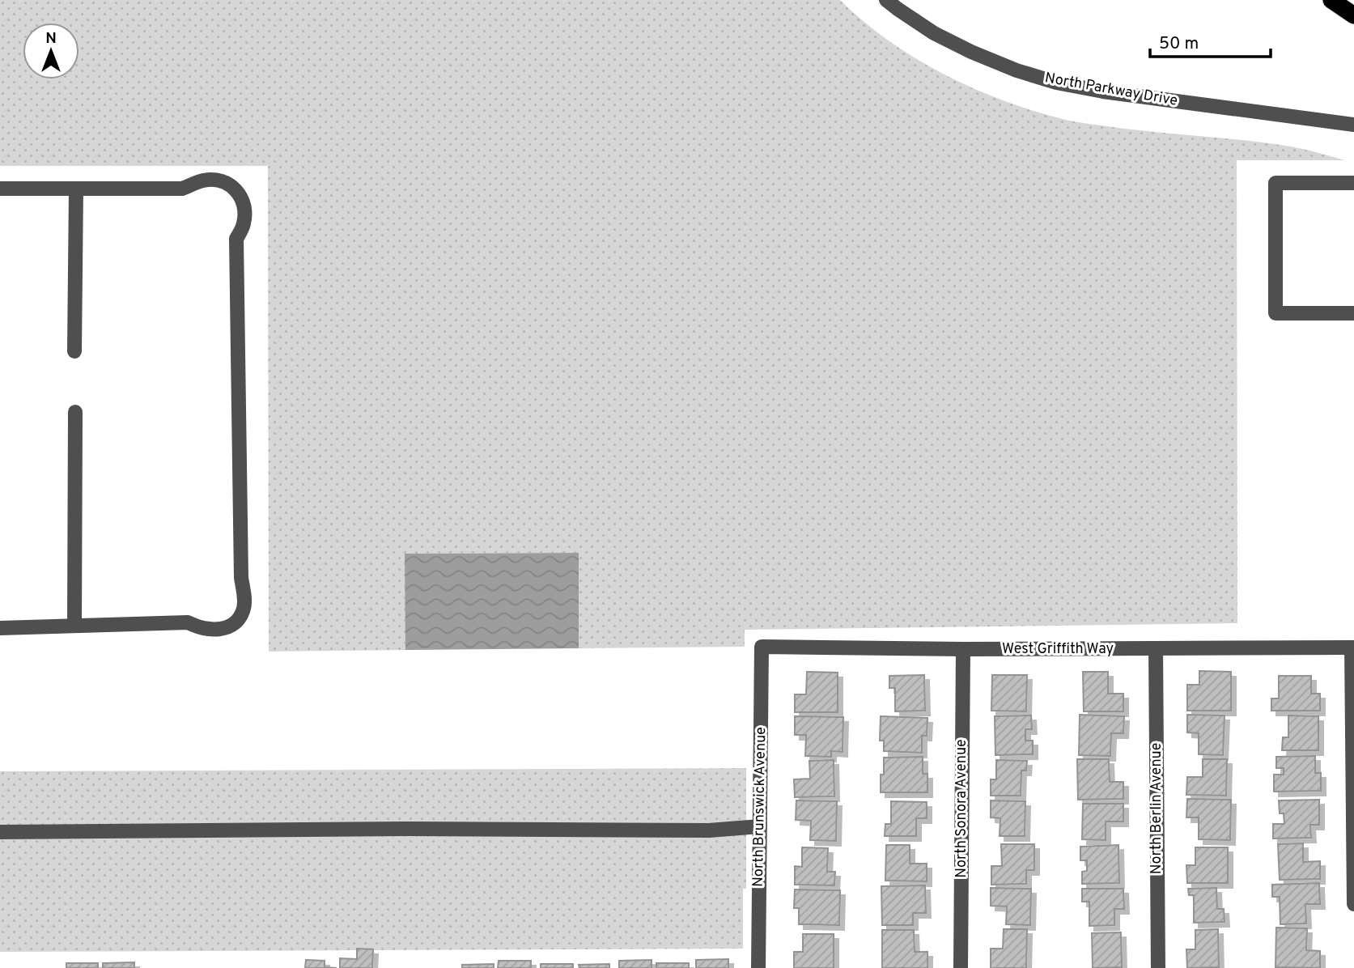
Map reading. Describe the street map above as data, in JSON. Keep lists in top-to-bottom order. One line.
{"streets":{"street":["North Parkway Drive","West Griffith Way","North Brunswick Avenue","North Sonora Avenue","North Berlin Avenue"]},"crossings":[["West Griffith Way","North Brunswick Avenue"],["West Griffith Way","North Sonora Avenue"],["West Griffith Way","North Berlin Avenue"]],"scale_bar":"50 m","north":"top"}
